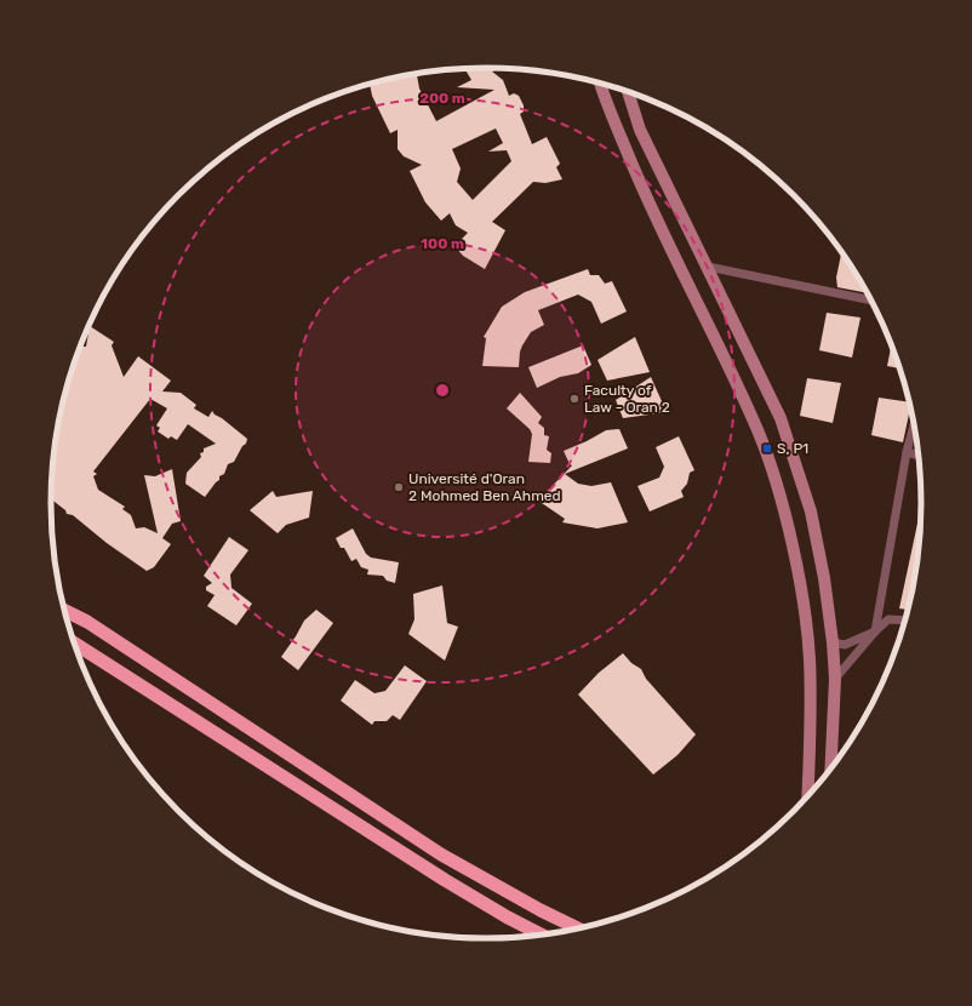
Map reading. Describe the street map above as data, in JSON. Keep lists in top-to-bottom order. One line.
{"places":{"other":["Faculty of Law - Oran 2","Université d'Oran 2 Mohmed Ben Ahmed"],"transit":["S, P1"]},"rings":["200 m","100 m"]}
